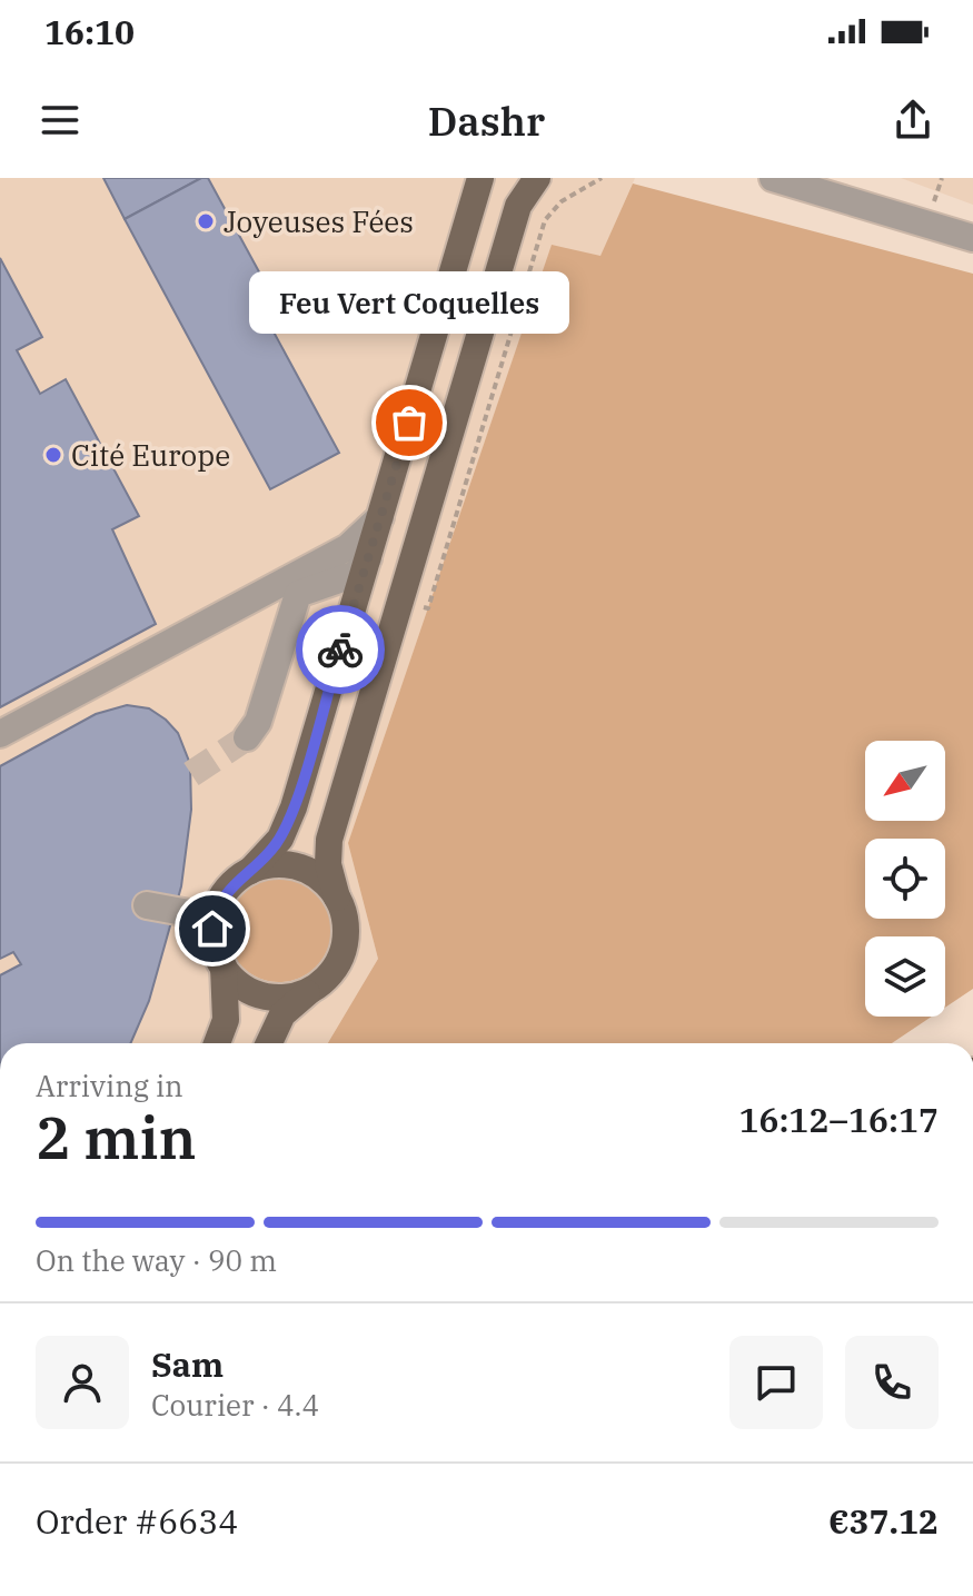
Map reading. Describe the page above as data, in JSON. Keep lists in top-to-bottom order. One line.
{"places":["Joyeuses Fées","Feu Vert Coquelles","Cité Europe"],"north":"bottom left","page":{"status":"16:10","header":"Dashr","bubble":"Feu Vert Coquelles","heading":["2 min","Arriving in","16:12–16:17"],"panel":["Sam","Courier · 4.4","Order #6634","€37.12"],"bar":"On the way · 90 m"}}
